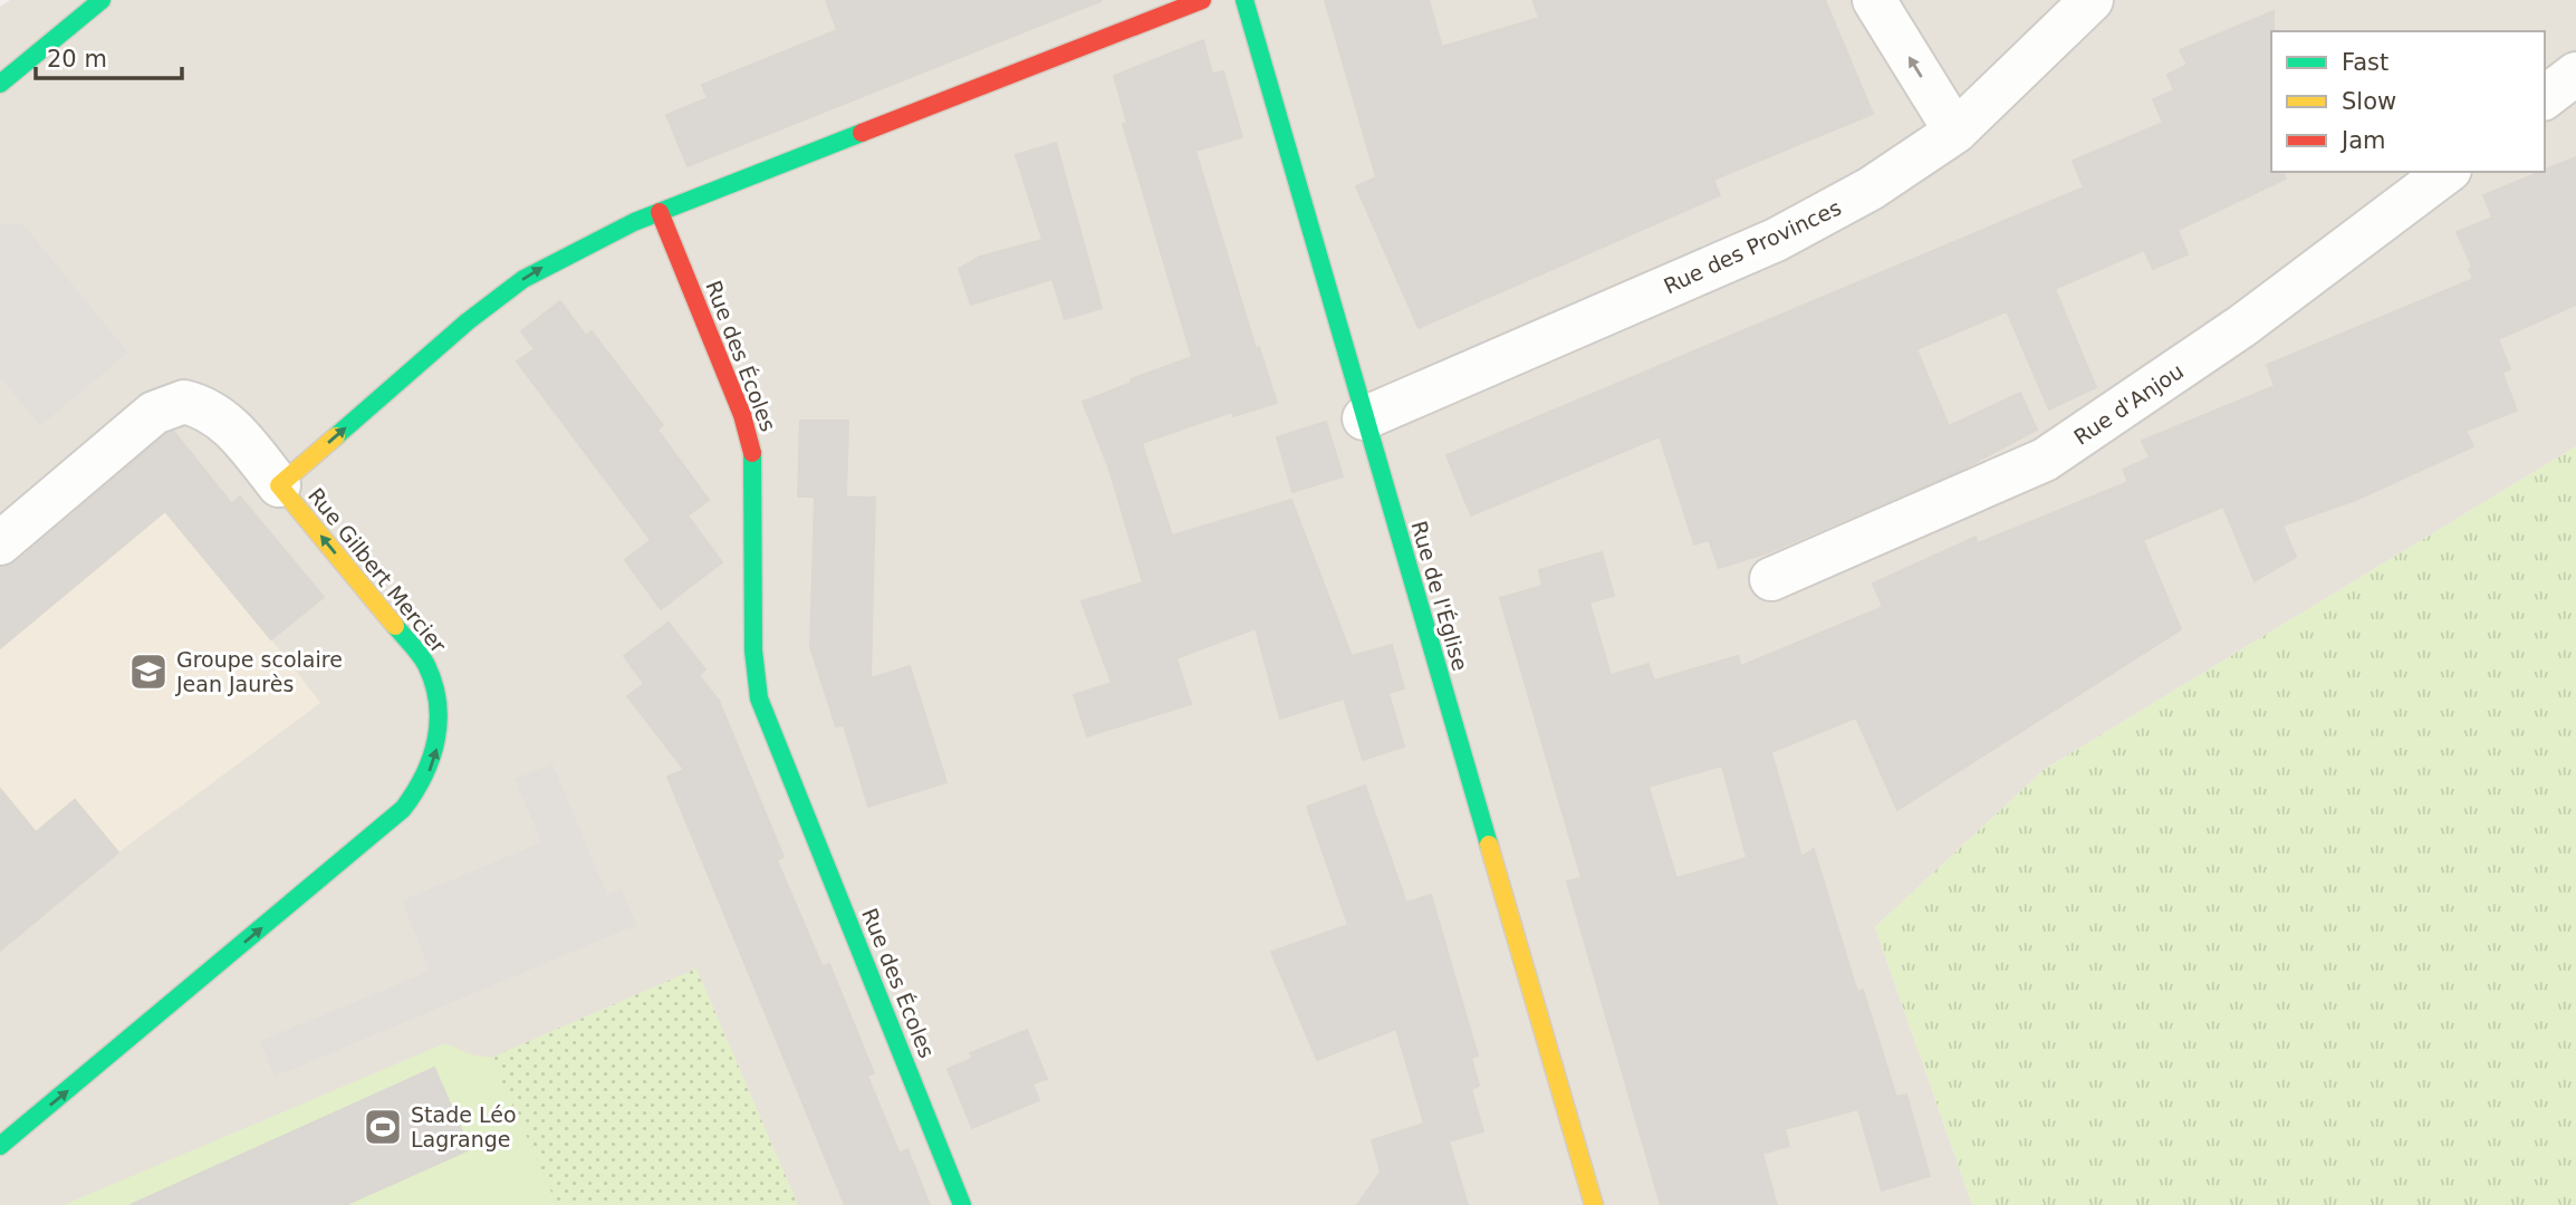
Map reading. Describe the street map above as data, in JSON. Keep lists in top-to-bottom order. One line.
{"streets":{"street":["Rue des Provinces","Rue des Écoles","Rue d'Anjou","Rue Gilbert Mercier","Rue de l'Église"]},"crossings":[["Rue des Provinces","Rue de l'Église"],["Rue des Écoles","Rue Gilbert Mercier"]],"one_way":["Rue Gilbert Mercier"],"places":{"school or university":["Groupe scolaire Jean Jaurès"],"sports":["Stade Léo Lagrange"]},"legend":["Fast","Slow","Jam"],"scale_bar":"20 m"}
